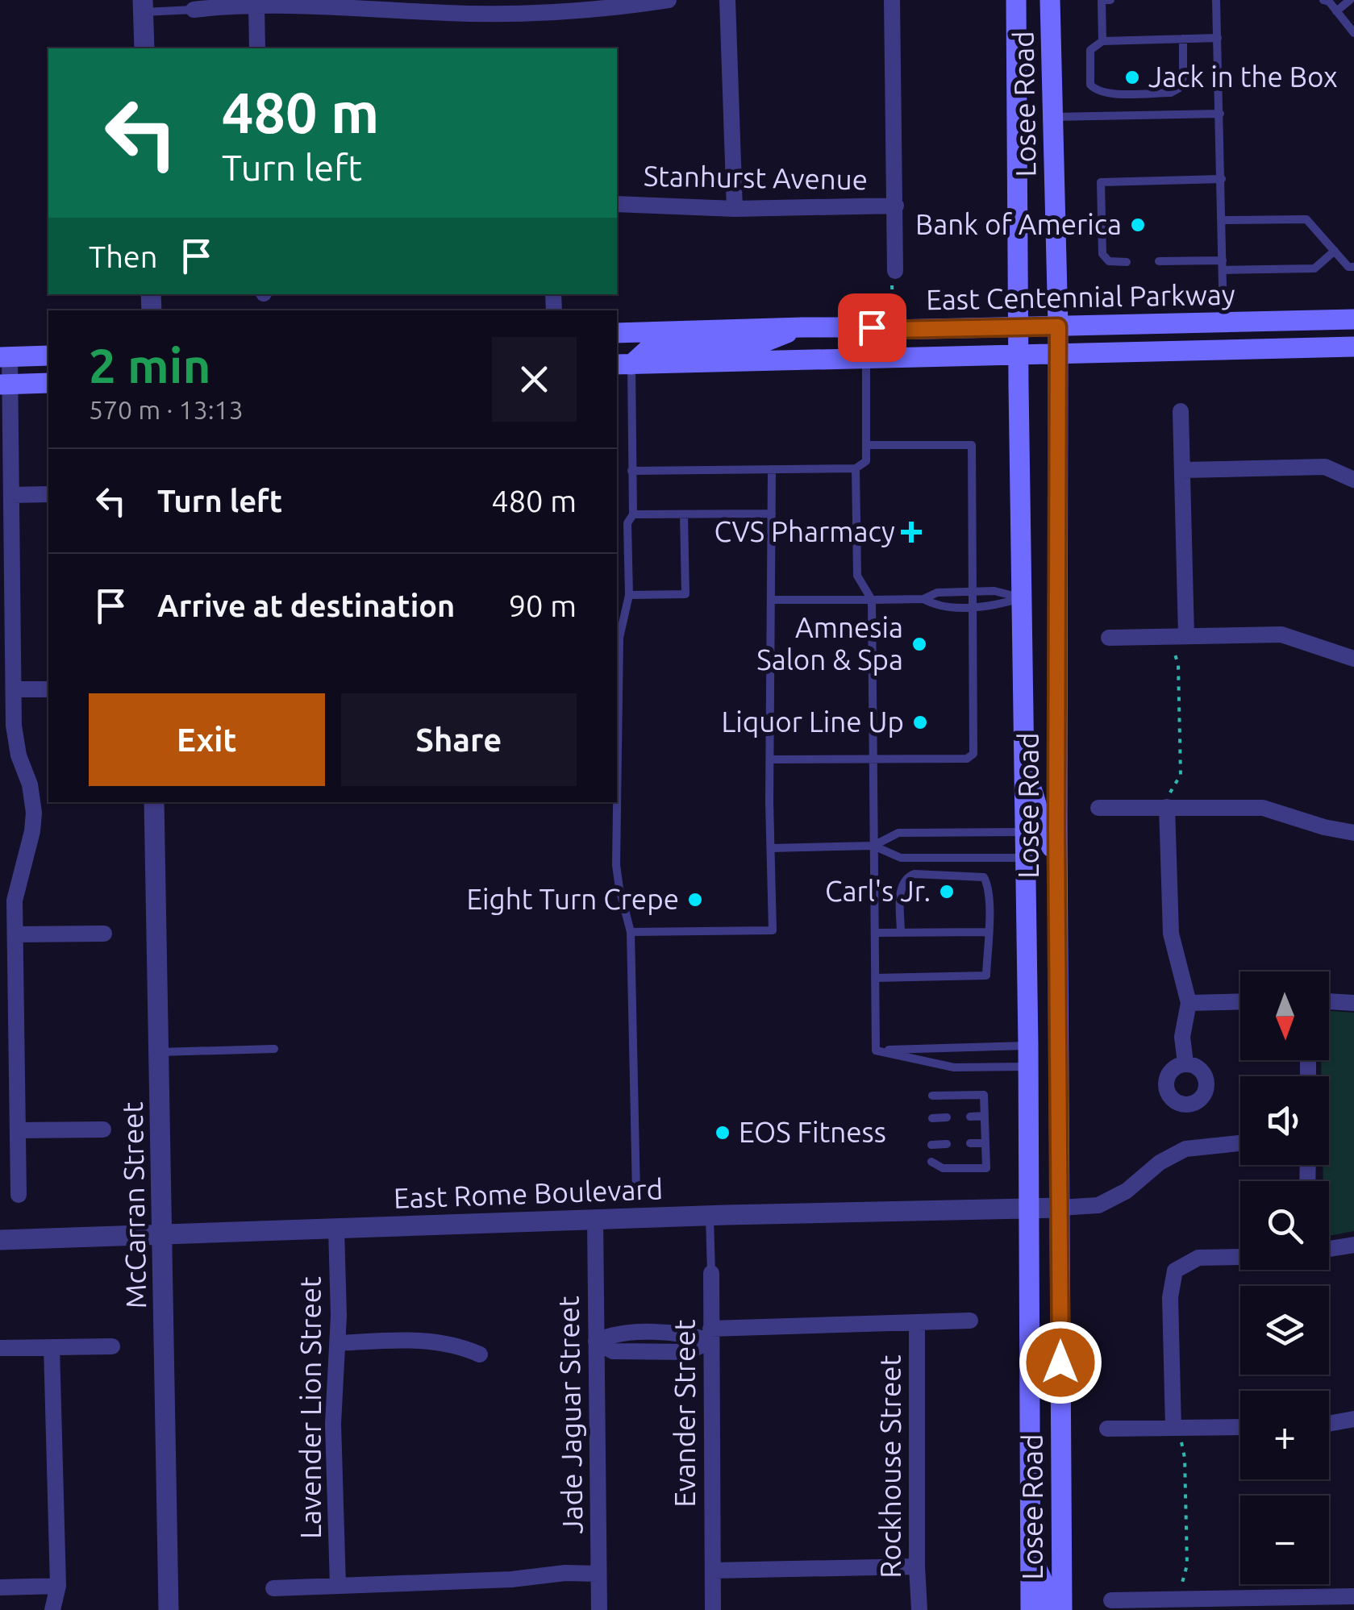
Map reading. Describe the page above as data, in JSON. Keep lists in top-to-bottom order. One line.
{"streets":{"main road":["Losee Road","East Centennial Parkway"],"street":["Stanhurst Avenue","East Rome Boulevard","McCarran Street","Lavender Lion Street","Evander Street","Jade Jaguar Street","Rockhouse Street"]},"crossings":[["Losee Road","East Centennial Parkway"],["Losee Road","East Rome Boulevard"],["East Rome Boulevard","McCarran Street"],["East Rome Boulevard","Lavender Lion Street"],["East Rome Boulevard","Evander Street"],["East Rome Boulevard","Jade Jaguar Street"]],"places":{"other":["Jack in the Box","Bank of America","Amnesia Salon & Spa","Liquor Line Up","Carl's Jr.","Eight Turn Crepe","EOS Fitness"],"health":["CVS Pharmacy"]},"north":"bottom","page":{"turn":["480 m","Turn left"],"then":"Then","heading":["2 min","570 m · 13:13"],"list":[{"name":"Turn left","value":"480 m"},{"name":"Arrive at destination","value":"90 m"}],"buttons":["Exit","Share"],"map_buttons":["+","−"]}}
